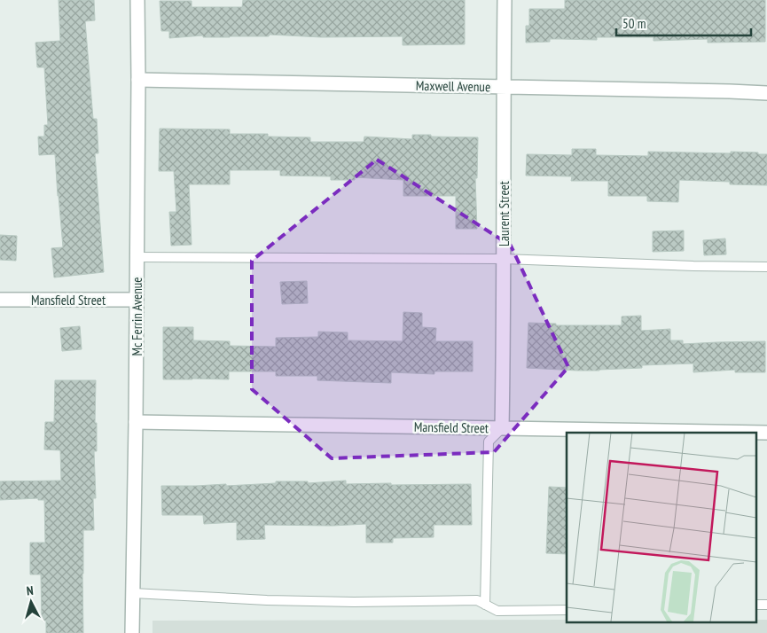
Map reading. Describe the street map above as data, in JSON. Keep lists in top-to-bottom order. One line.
{"streets":{"street":["Maxwell Avenue","Laurent Street","Mansfield Street","Mc Ferrin Avenue"]},"crossings":[["Maxwell Avenue","Laurent Street"],["Maxwell Avenue","Mc Ferrin Avenue"],["Laurent Street","Mansfield Street"],["Mansfield Street","Mc Ferrin Avenue"]],"scale_bar":"50 m","north":"top"}
